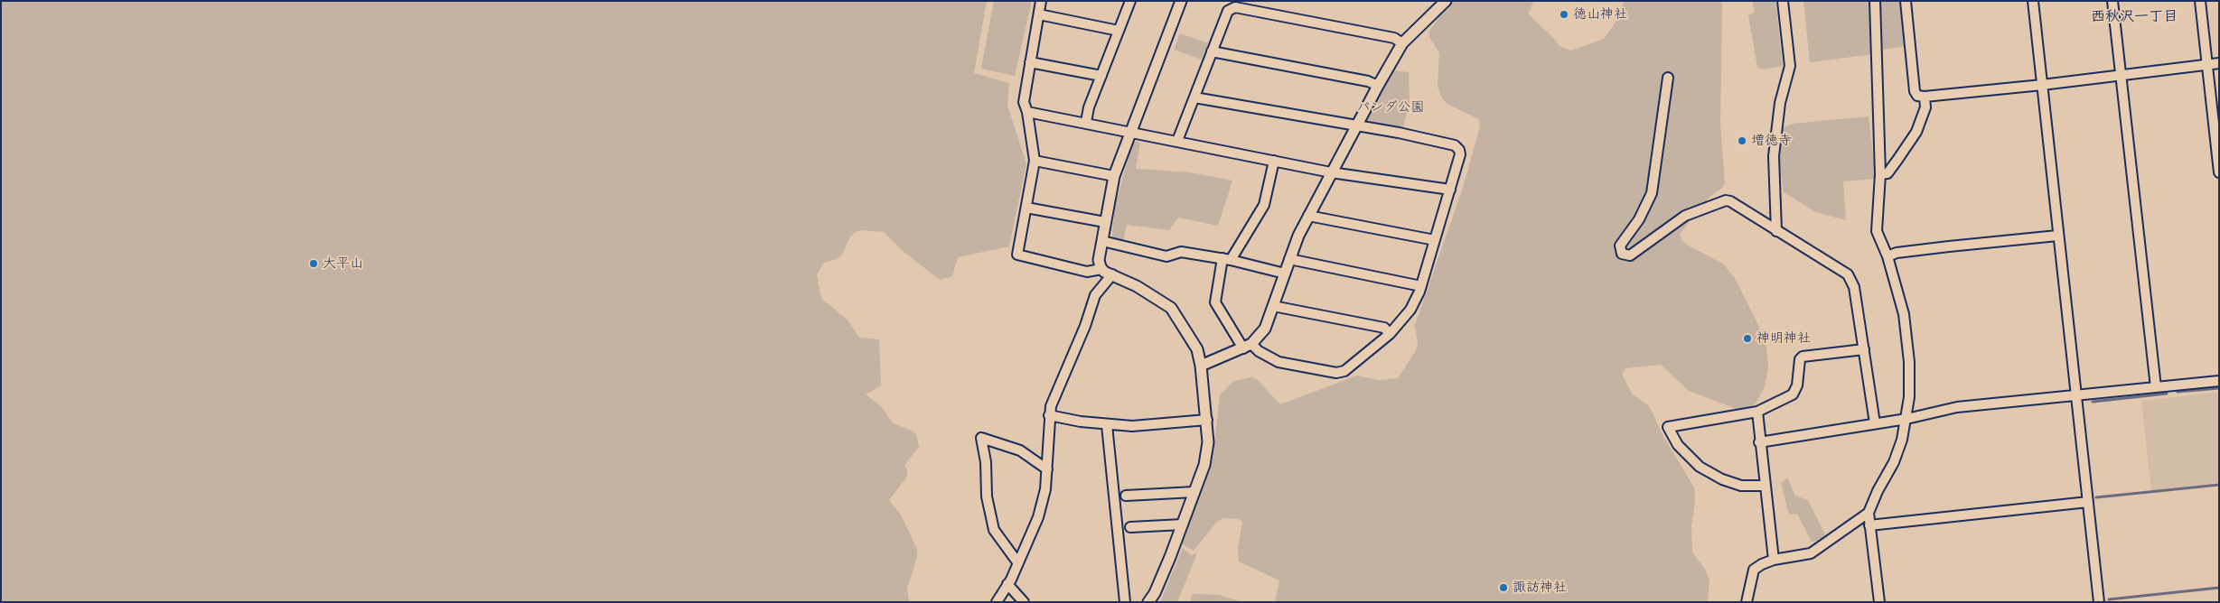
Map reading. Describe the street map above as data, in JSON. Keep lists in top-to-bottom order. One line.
{"districts":["西秋沢一丁目"],"parks":["パンダ公園"],"places":["徳山神社","増徳寺","大平山","神明神社","諏訪神社"]}
